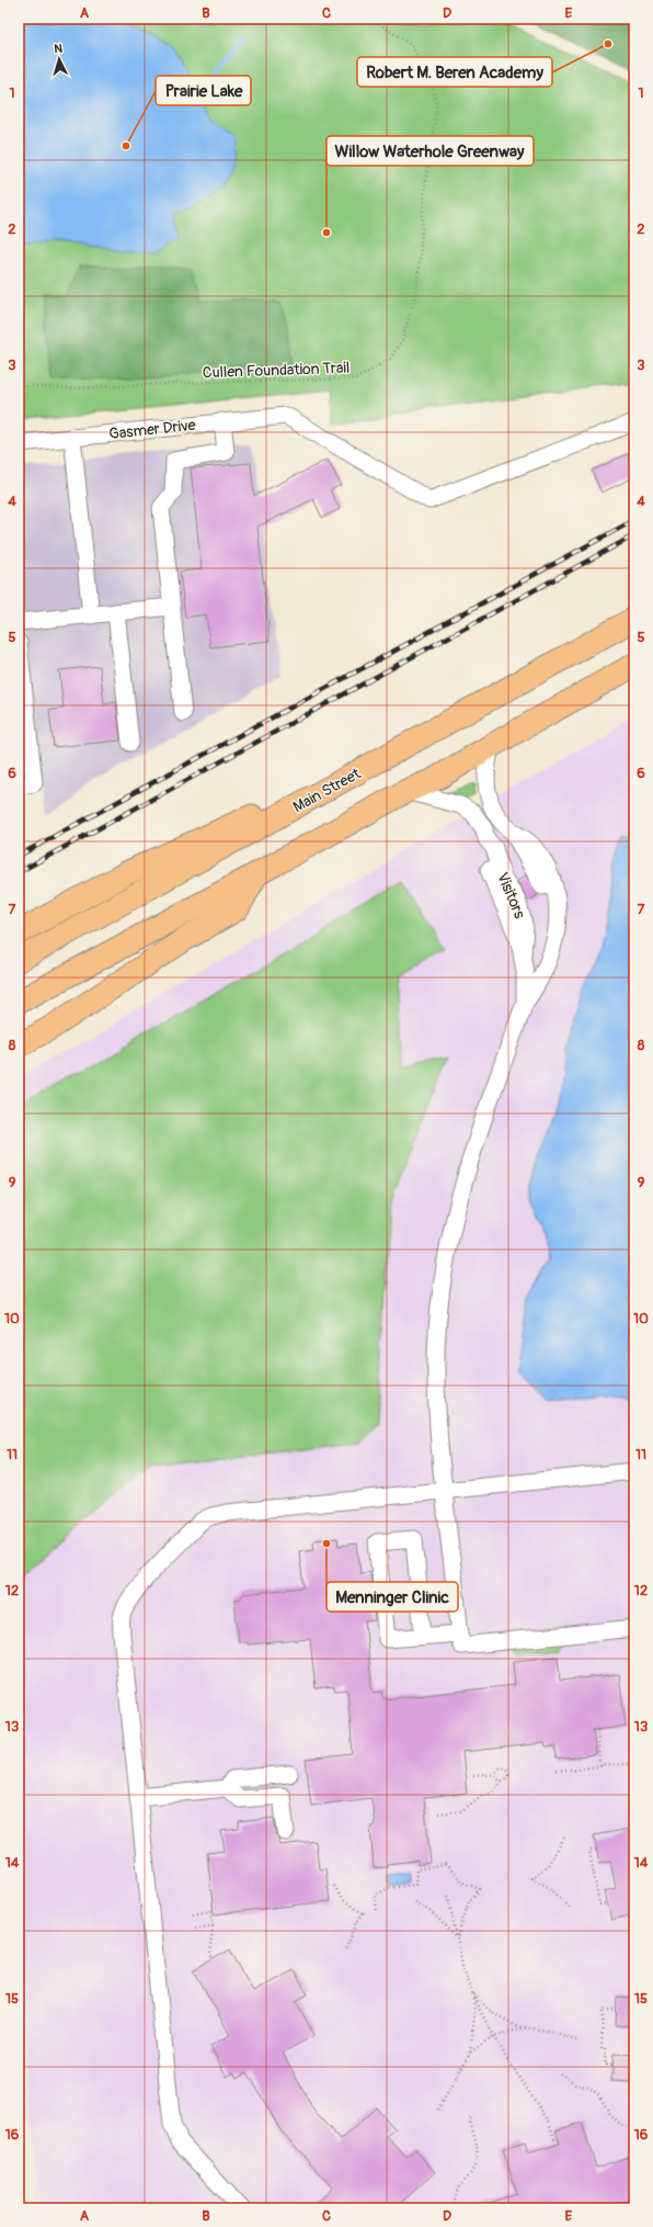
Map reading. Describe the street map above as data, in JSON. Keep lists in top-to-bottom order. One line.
{"streets":{"highway":["Main Street"],"street":["Gasmer Drive"],"path":["Cullen Foundation Trail"]},"places":["Robert M. Beren Academy","Prairie Lake","Willow Waterhole Greenway","Menninger Clinic"],"north":"top","grid":{"columns":["A","B","C","D","E"],"rows":["1","2","3","4","5","6","7","8","9","10","11","12","13","14","15","16"]}}
